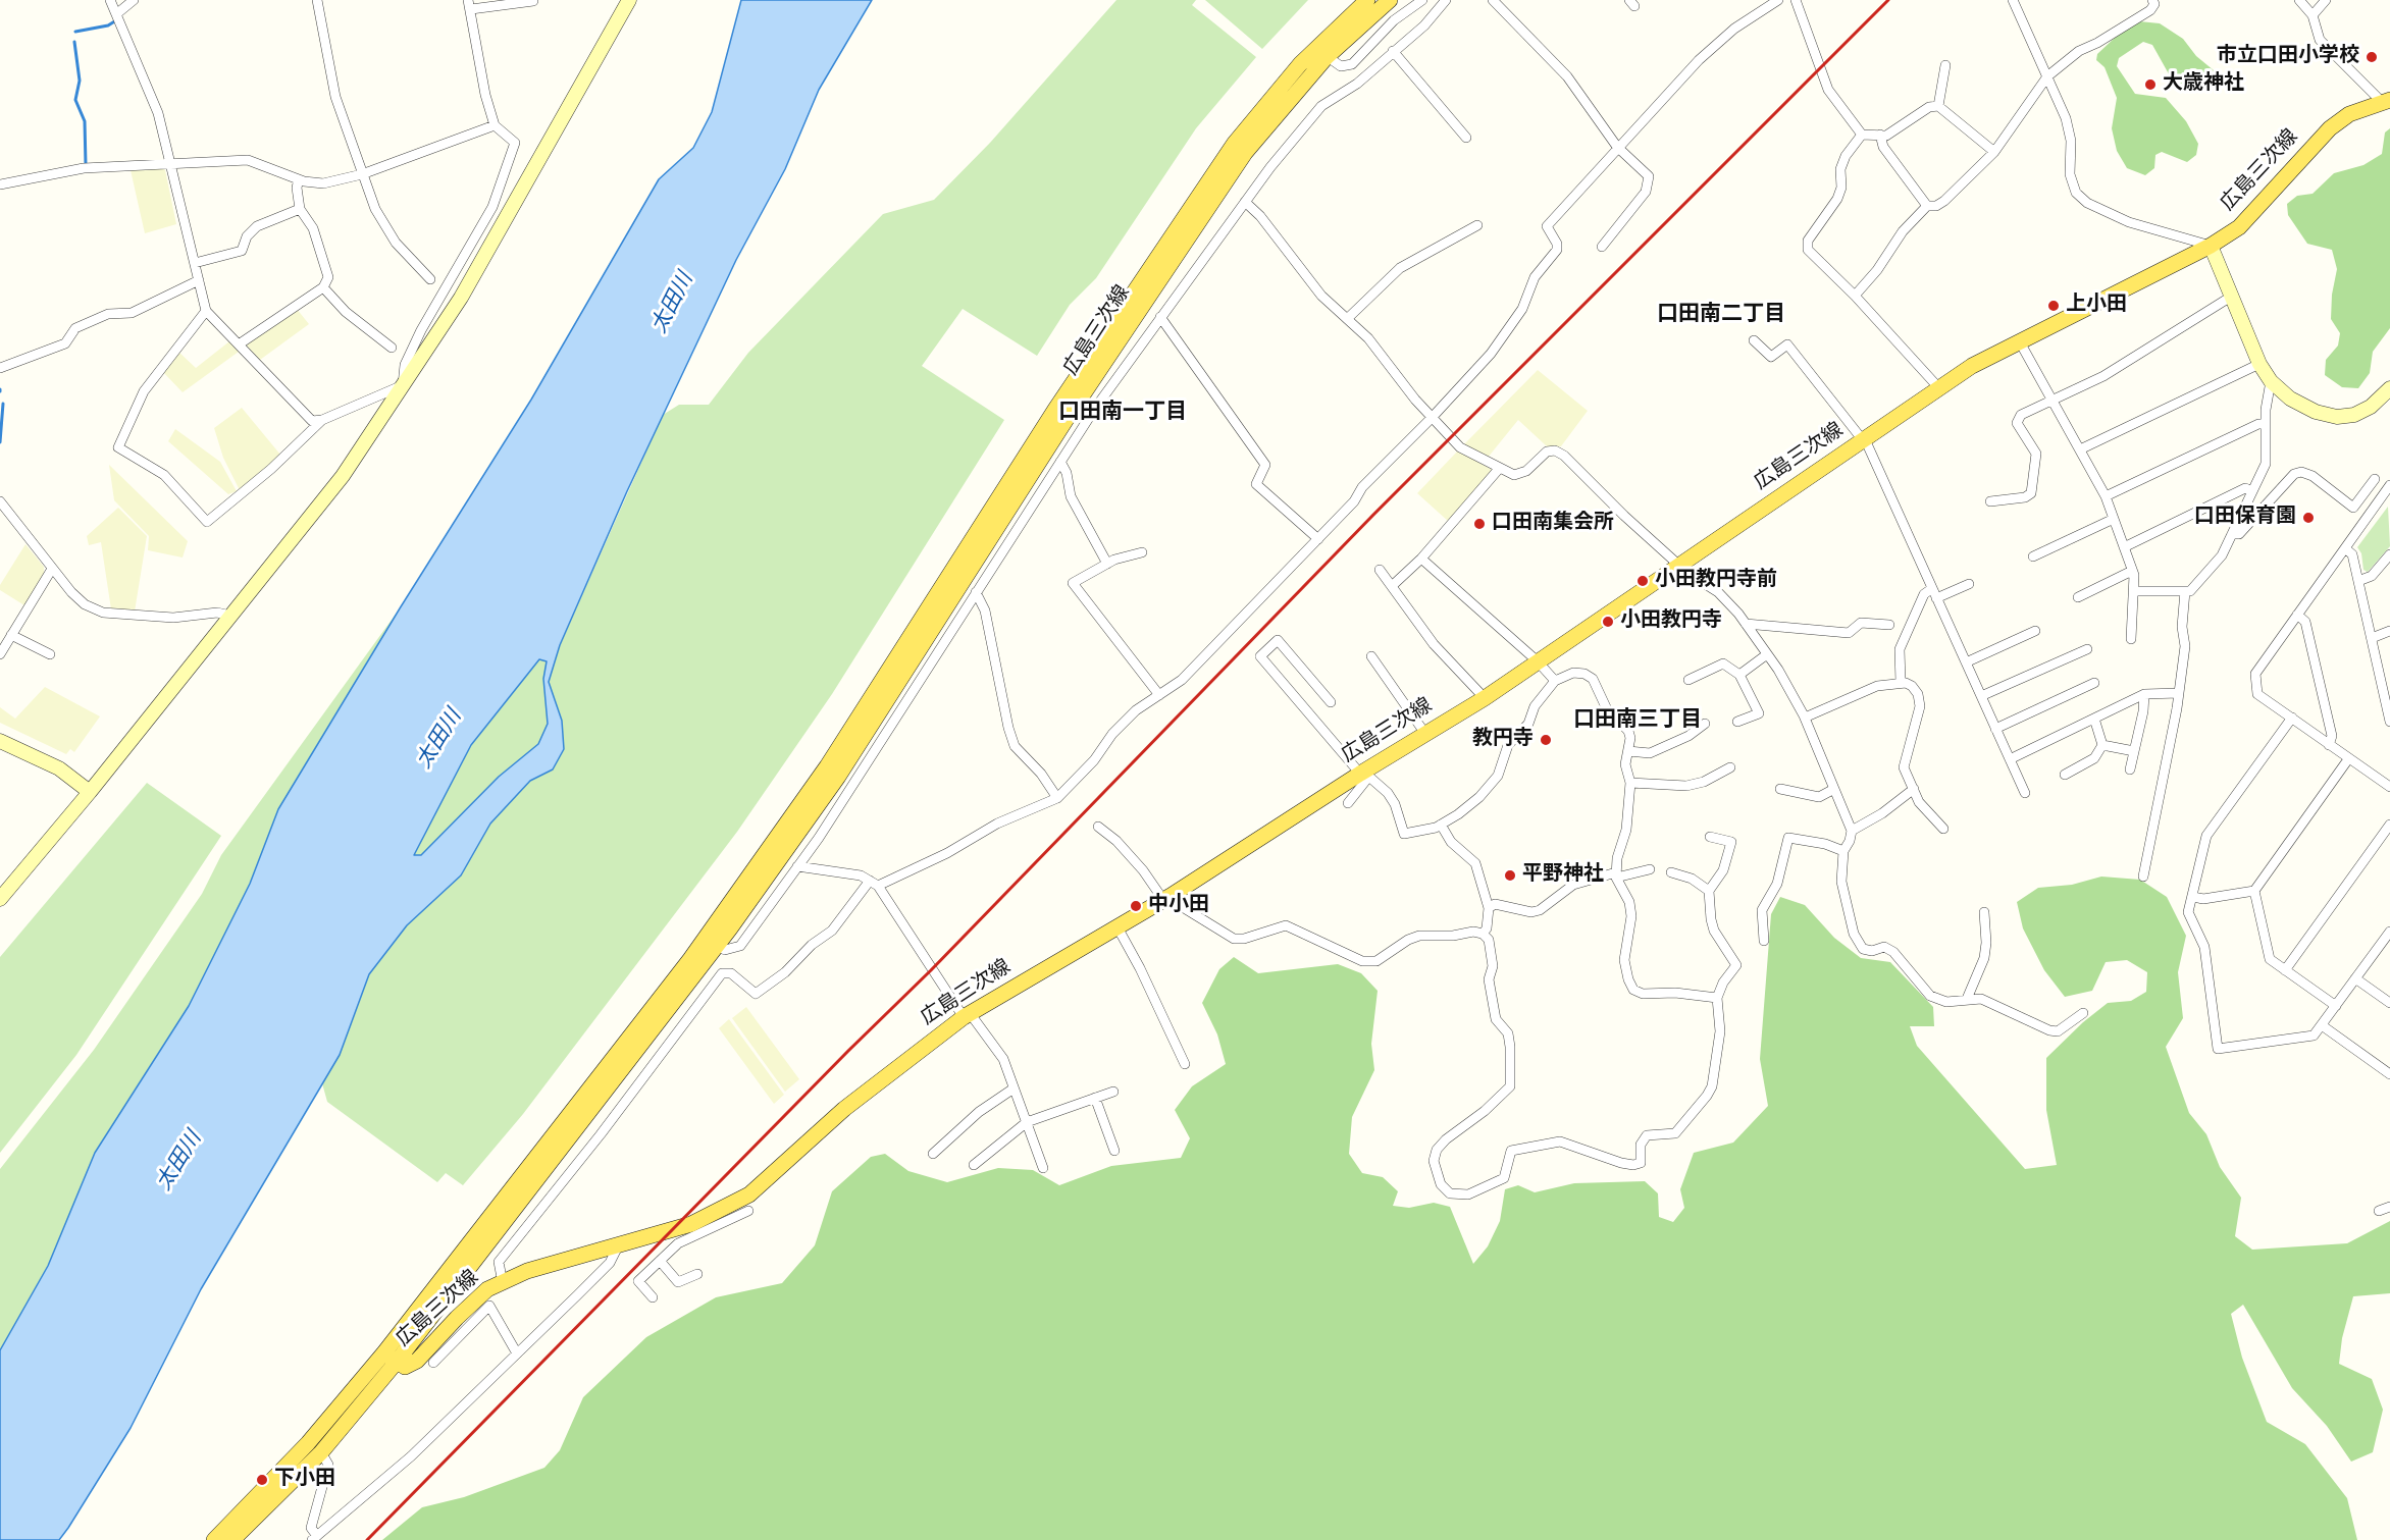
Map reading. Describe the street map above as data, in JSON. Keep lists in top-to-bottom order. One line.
{"streets":{"main road":["広島三次線"]},"districts":["口田南二丁目","口田南一丁目","口田南三丁目"],"water":["太田川"],"places":["市立口田小学校","大歳神社","上小田","口田保育園","口田南集会所","小田教円寺前","小田教円寺","教円寺","平野神社","中小田","下小田"]}
